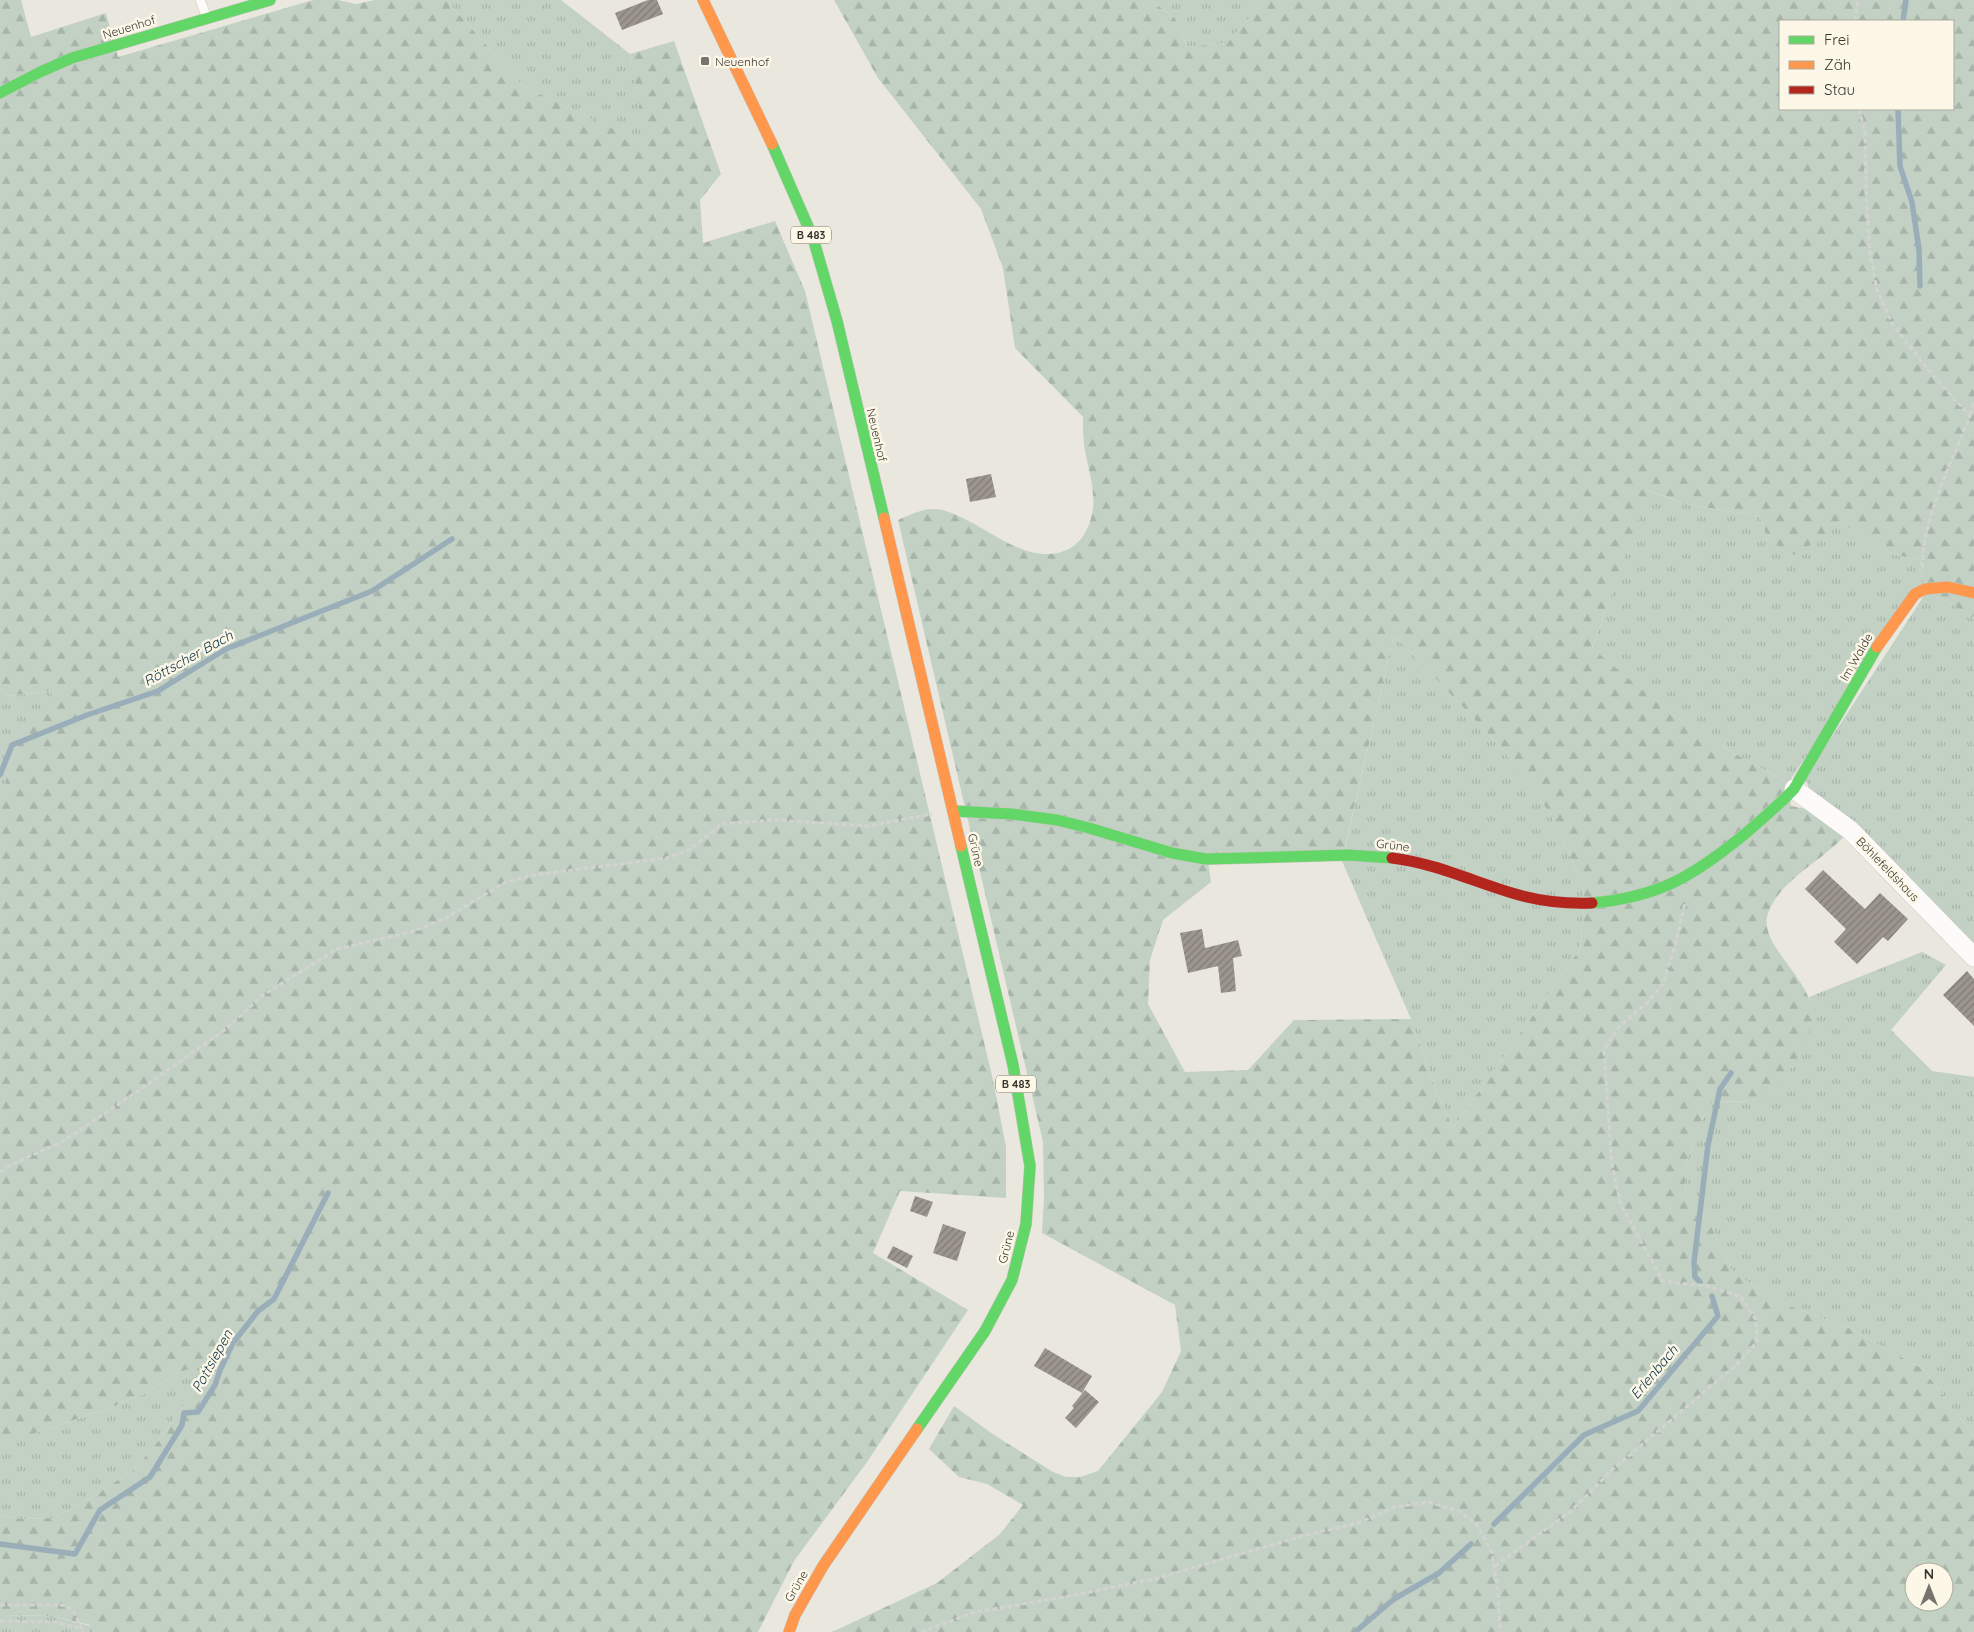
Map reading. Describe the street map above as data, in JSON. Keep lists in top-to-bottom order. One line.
{"streets":{"main road":["Neuenhof","B 483","Im Walde","Grüne"],"street":["Böhlefeldshaus"]},"crossings":[["Neuenhof","Grüne"],["Im Walde","Grüne"],["Im Walde","Böhlefeldshaus"],["Grüne","Böhlefeldshaus"]],"water":["Röttscher Bach","Pottsiepen","Erlenbach"],"places":{"transit":["Neuenhof"]},"legend":["Frei","Zäh","Stau"],"north":"top"}
